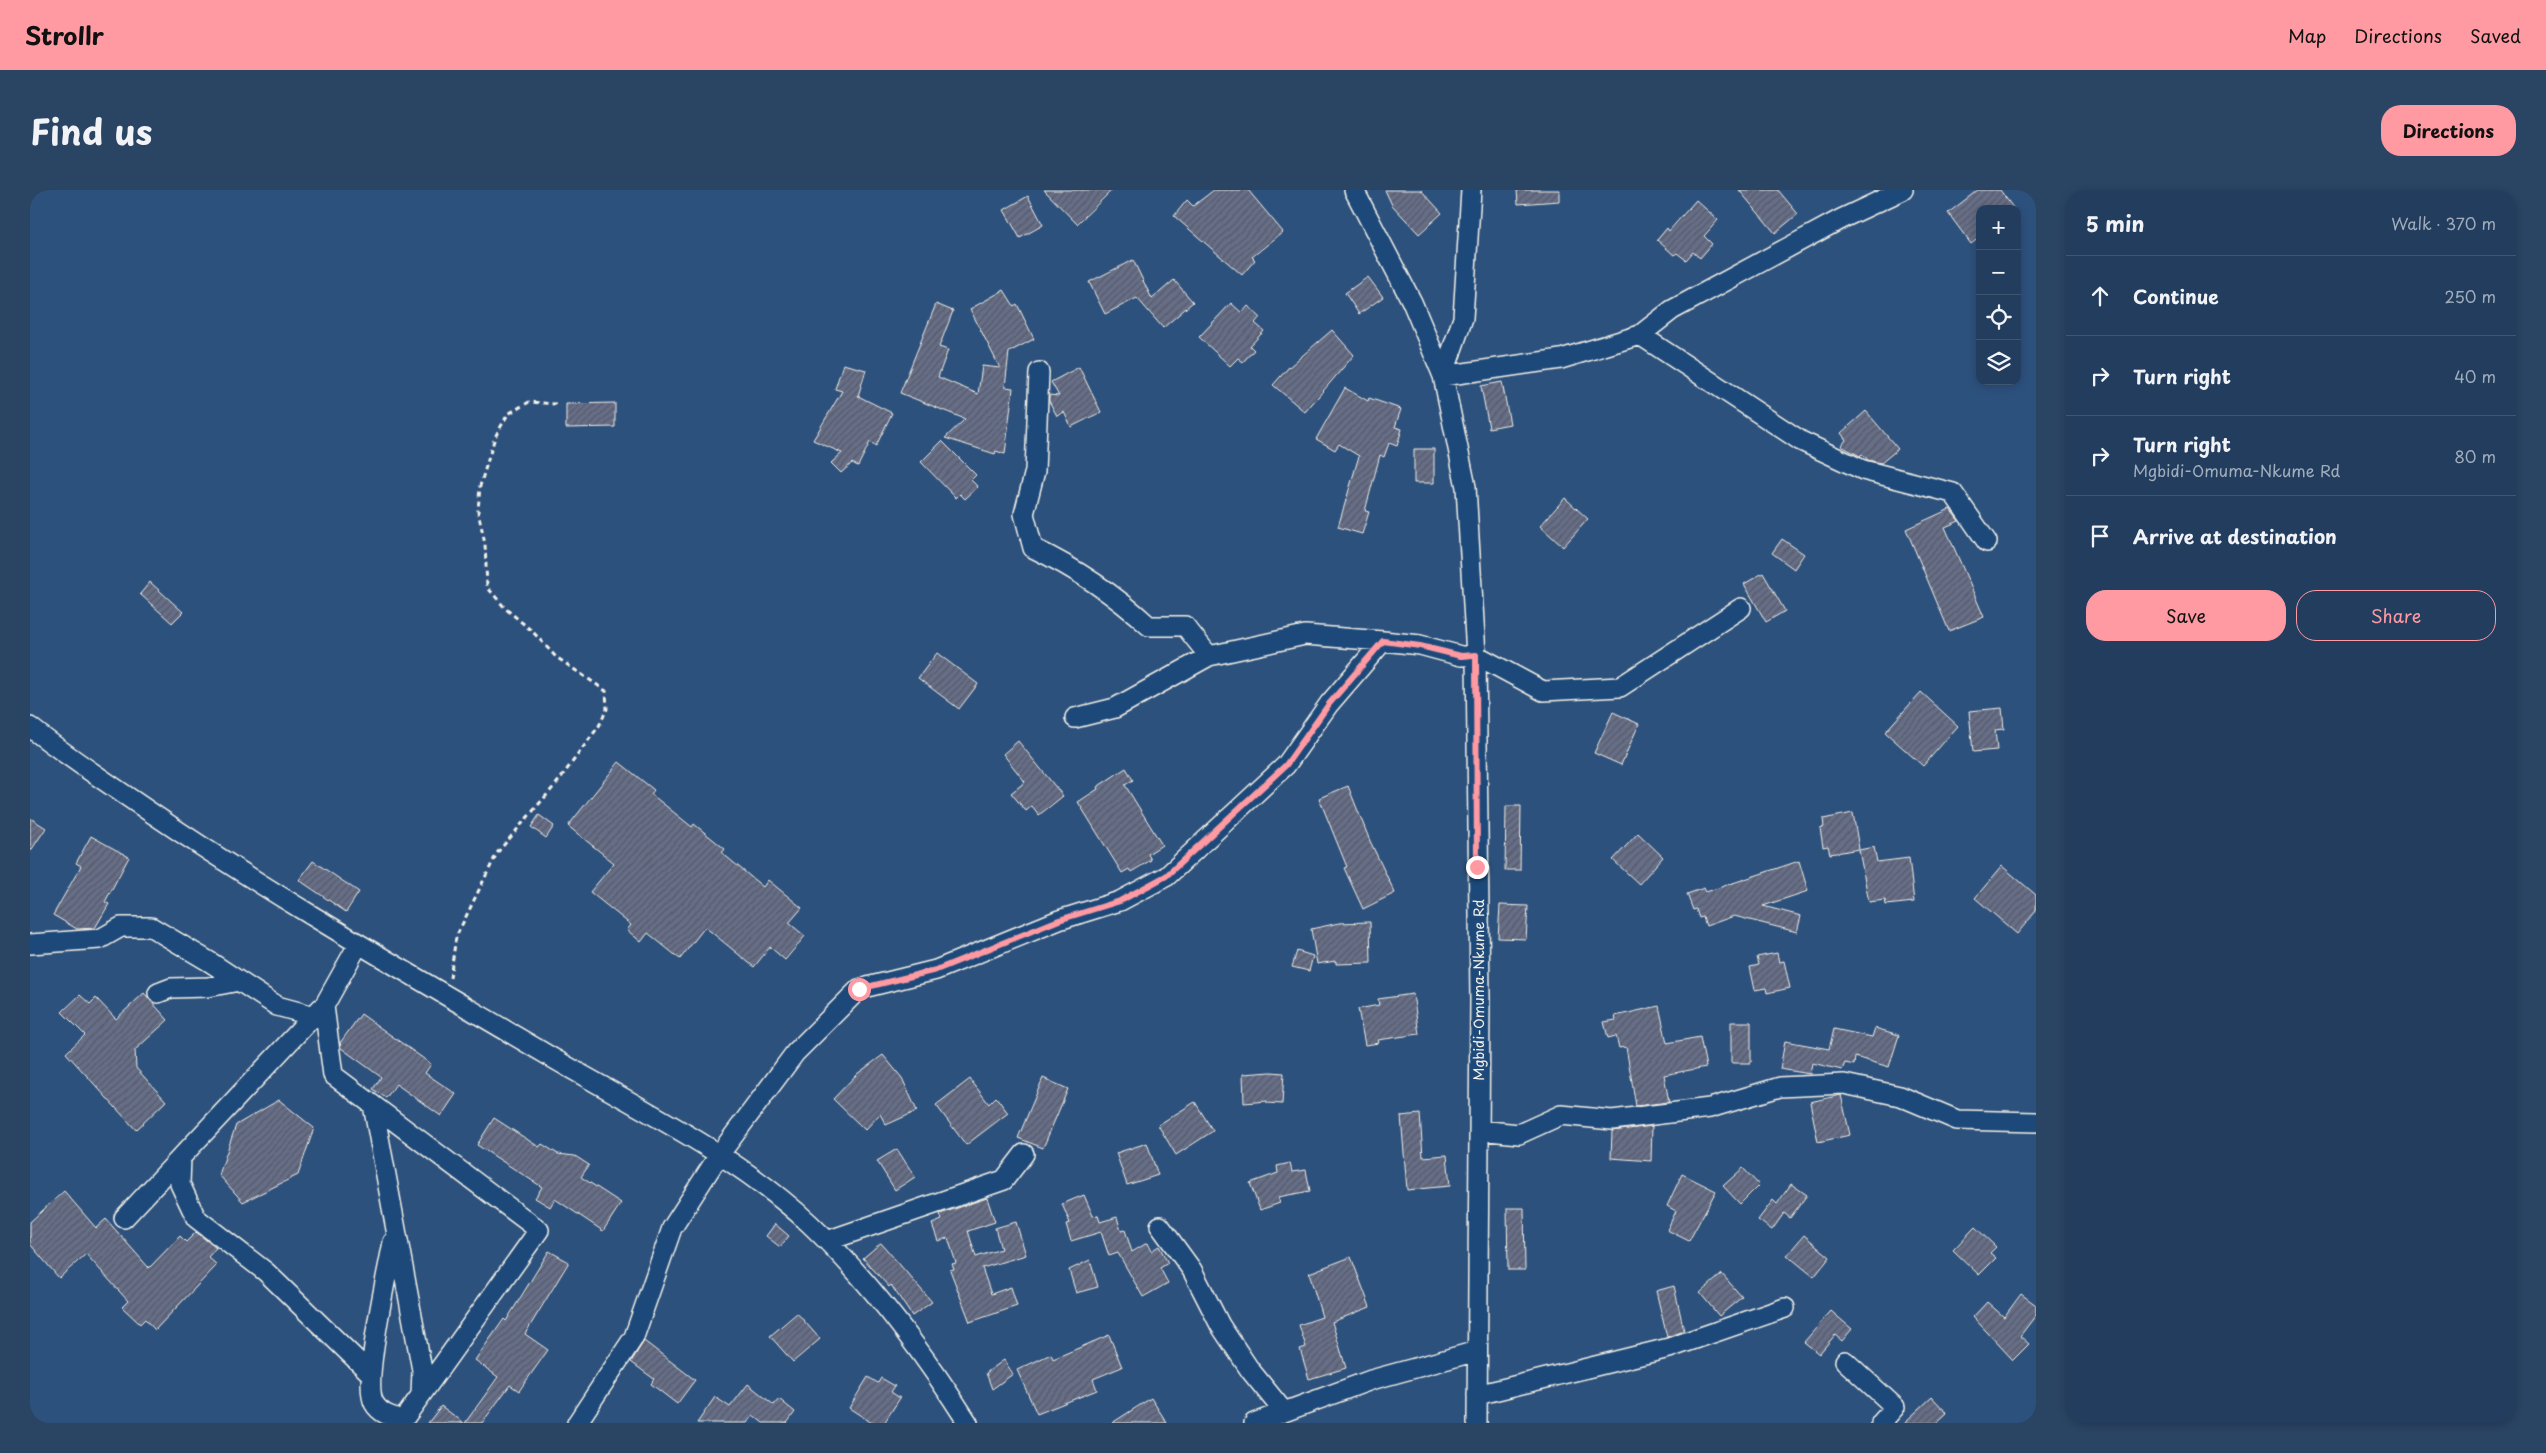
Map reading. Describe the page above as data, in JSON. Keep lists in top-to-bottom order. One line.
{"streets":{"street":["Mgbidi-Omuma-Nkume Rd"]},"page":{"header":"Strollr","nav":["Map","Directions","Saved"],"title":"Find us","buttons":["Directions",["Save","Share"]],"heading":["5 min","Walk · 370 m"],"map_buttons":["+","−"],"list":[["Continue","250 m"],["Turn right","40 m"],["Turn right","Mgbidi-Omuma-Nkume Rd","80 m"],"Arrive at destination"]}}
